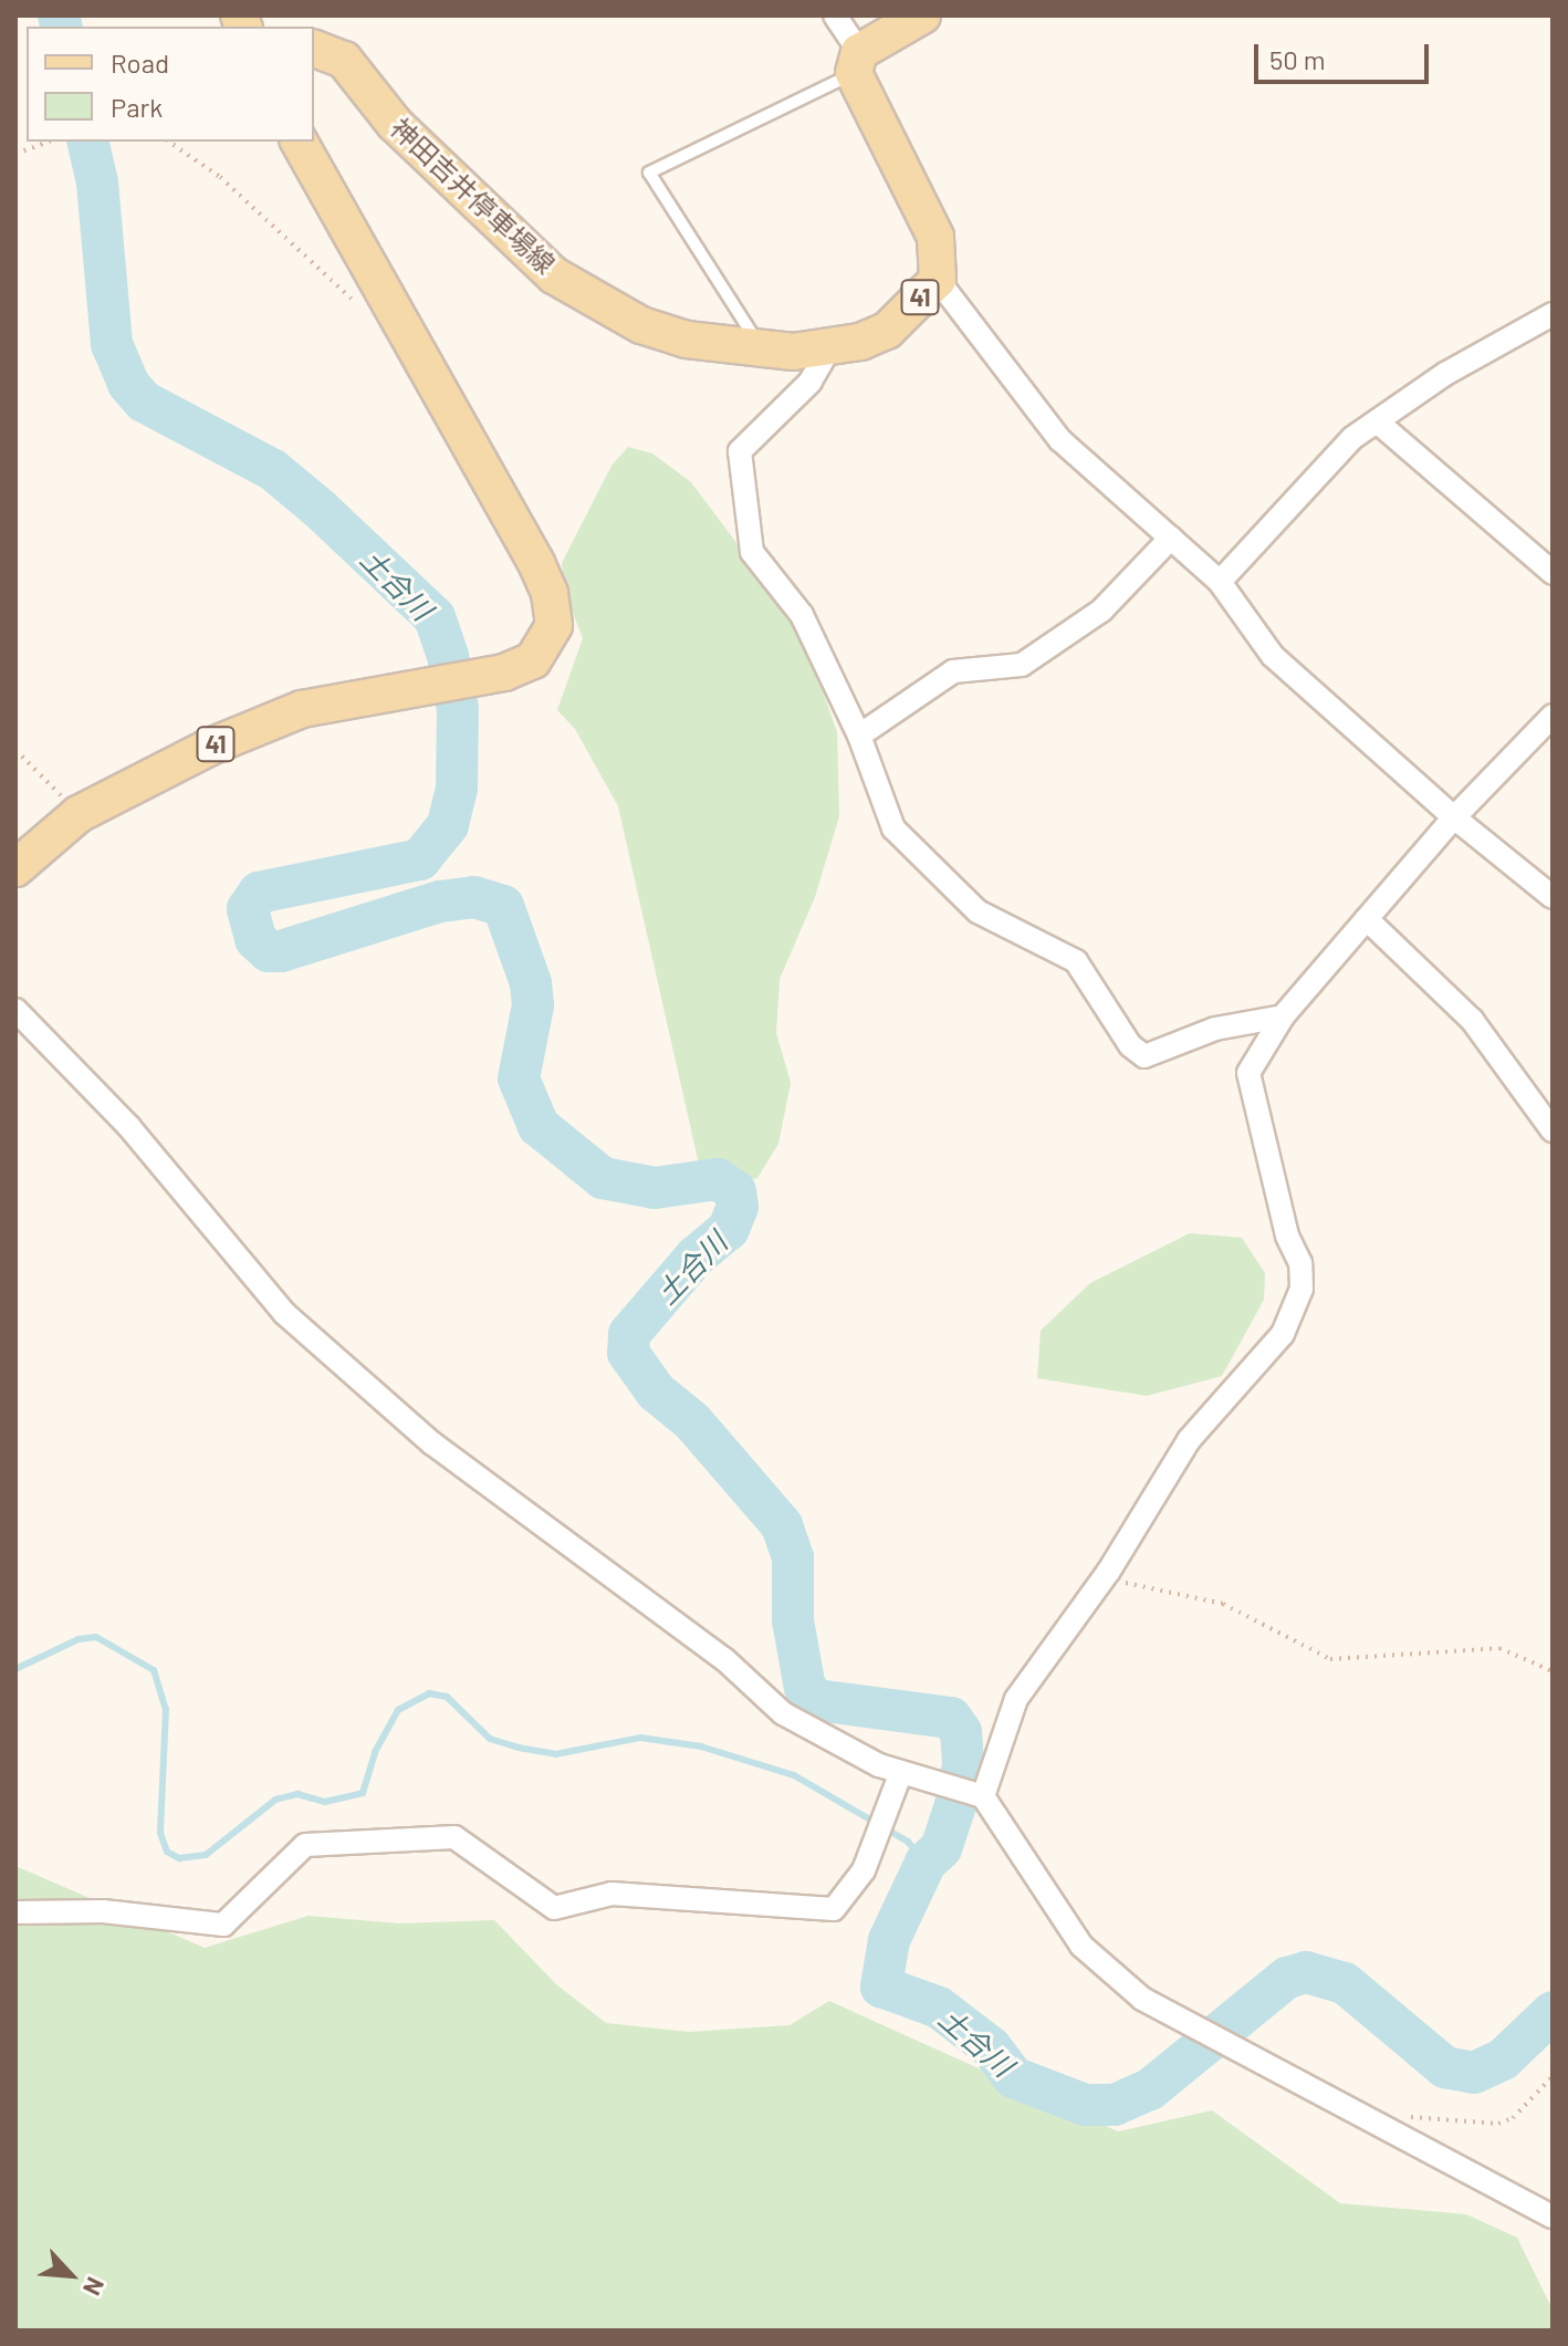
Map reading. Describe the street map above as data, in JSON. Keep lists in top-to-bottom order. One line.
{"streets":{"main road":["神田吉井停車場線","41"]},"crossings":[["神田吉井停車場線","41"]],"water":["土合川"],"legend":["Road","Park"],"scale_bar":"50 m","north":"bottom right"}
